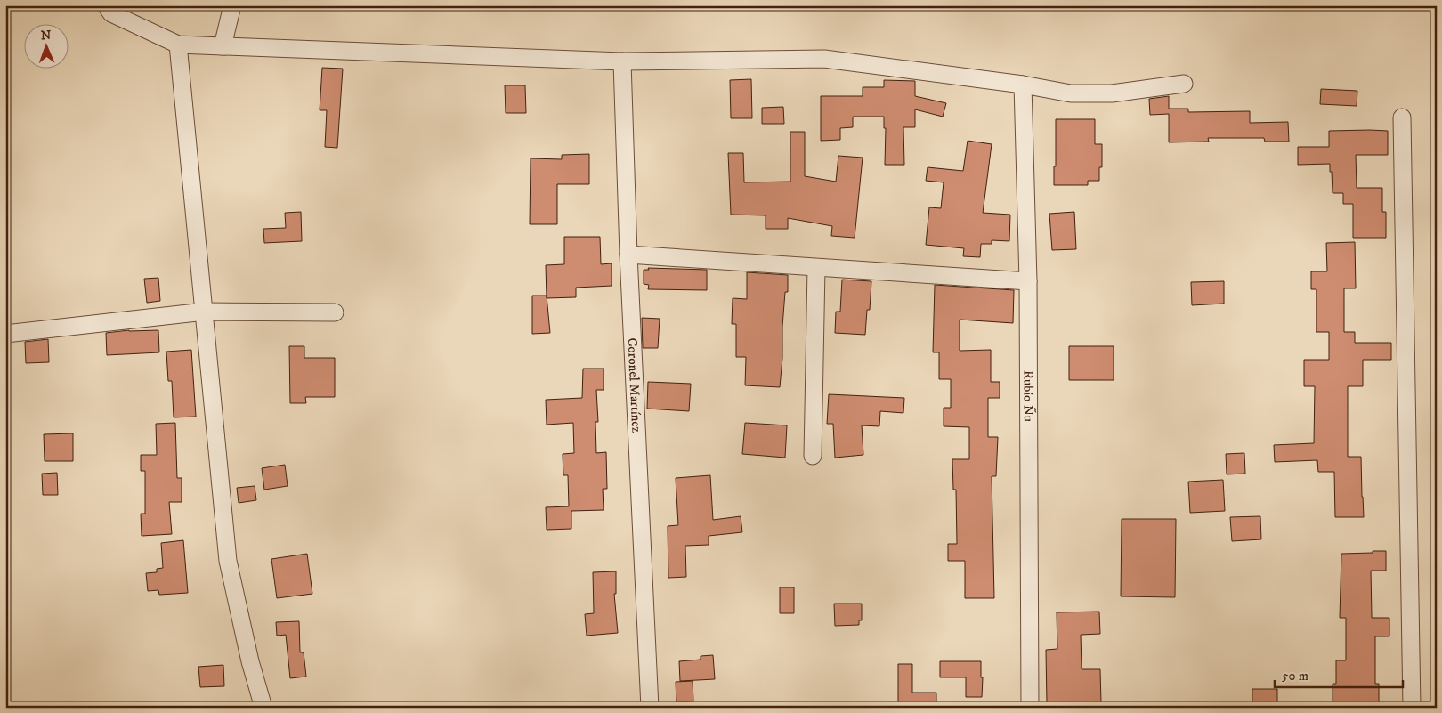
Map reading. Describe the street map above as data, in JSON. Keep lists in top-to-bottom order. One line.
{"streets":{"street":["Coronel Martínez","Rubio Ñu"]},"scale_bar":"50 m","north":"top"}
